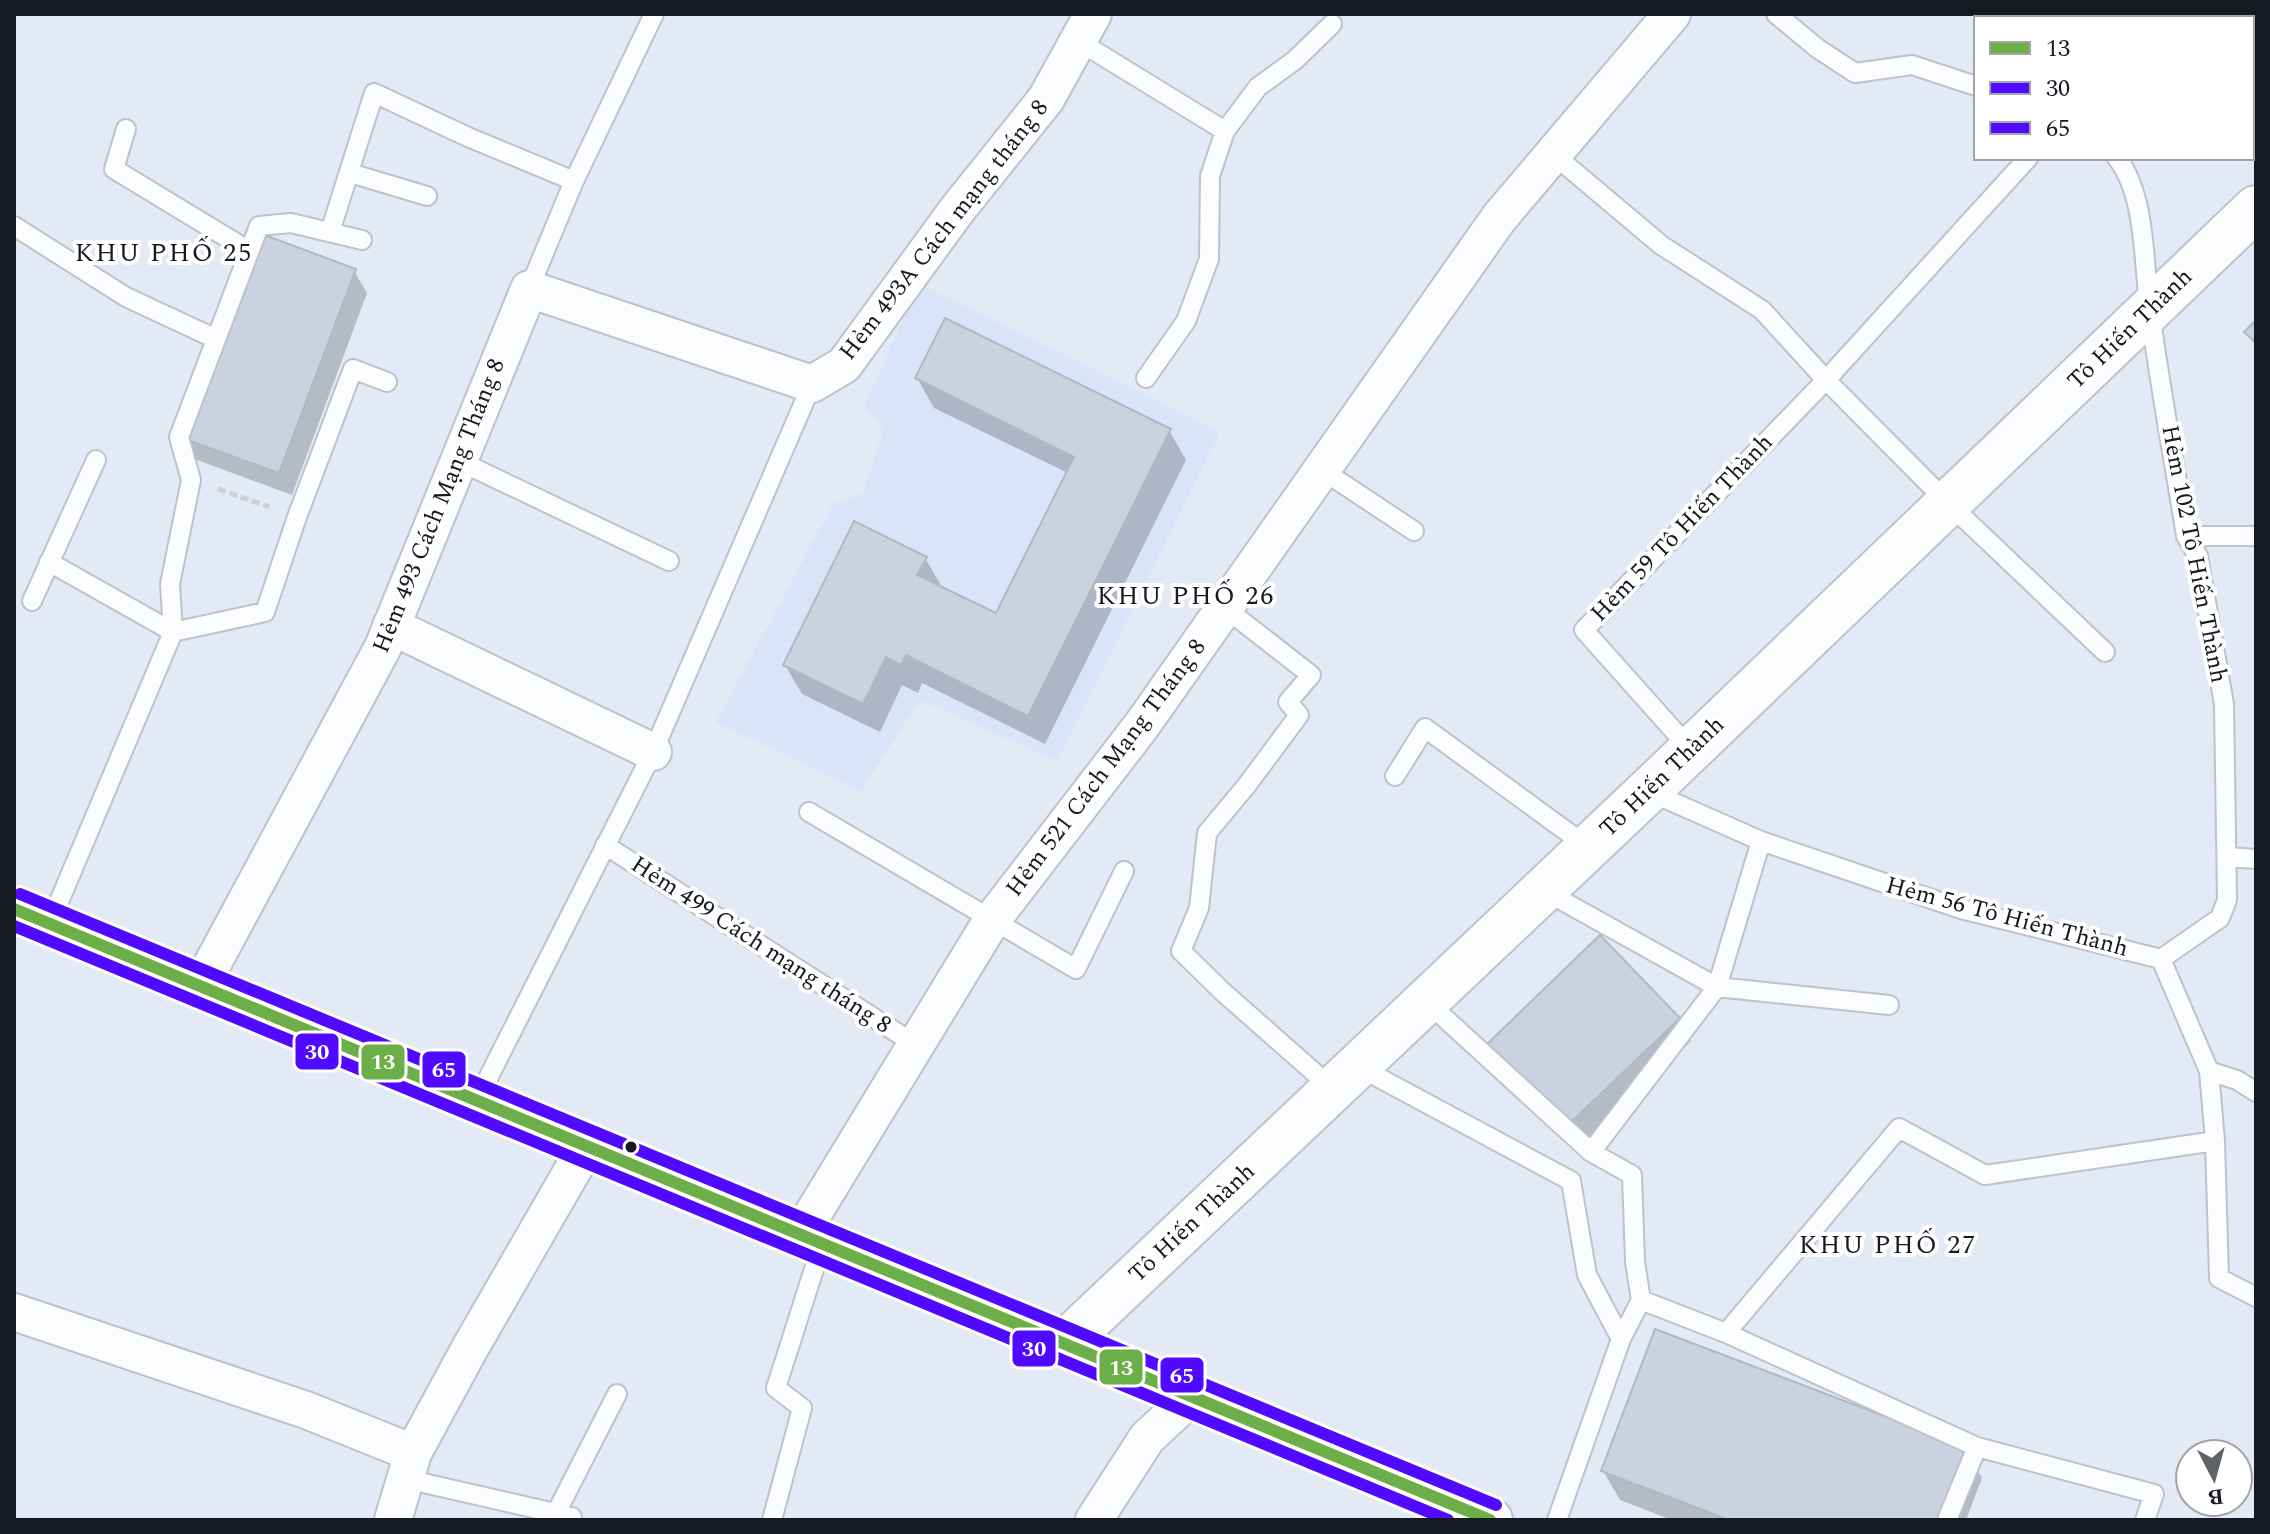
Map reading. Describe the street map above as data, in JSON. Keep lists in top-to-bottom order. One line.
{"streets":{"main road":["Tô Hiến Thành"],"street":["Hẻm 493A Cách mạng tháng 8","Hẻm 493 Cách Mạng Tháng 8","Hẻm 521 Cách Mạng Tháng 8"],"lane":["Hẻm 59 Tô Hiến Thành","Hẻm 102 Tô Hiến Thành","Hẻm 56 Tô Hiến Thành","Hẻm 499 Cách mạng tháng 8"]},"crossings":[["Hẻm 493A Cách mạng tháng 8","Hẻm 499 Cách mạng tháng 8"],["Tô Hiến Thành","Hẻm 59 Tô Hiến Thành"],["Tô Hiến Thành","Hẻm 102 Tô Hiến Thành"],["Tô Hiến Thành","Hẻm 56 Tô Hiến Thành"],["Hẻm 493 Cách Mạng Tháng 8","Hẻm 499 Cách mạng tháng 8"],["Hẻm 102 Tô Hiến Thành","Hẻm 56 Tô Hiến Thành"],["Hẻm 521 Cách Mạng Tháng 8","Hẻm 499 Cách mạng tháng 8"]],"districts":["KHU PHỐ 25","KHU PHỐ 26","KHU PHỐ 27"],"lines":["transit line 65","transit line 13","transit line 30"],"legend":["13","30","65"],"north":"bottom"}
